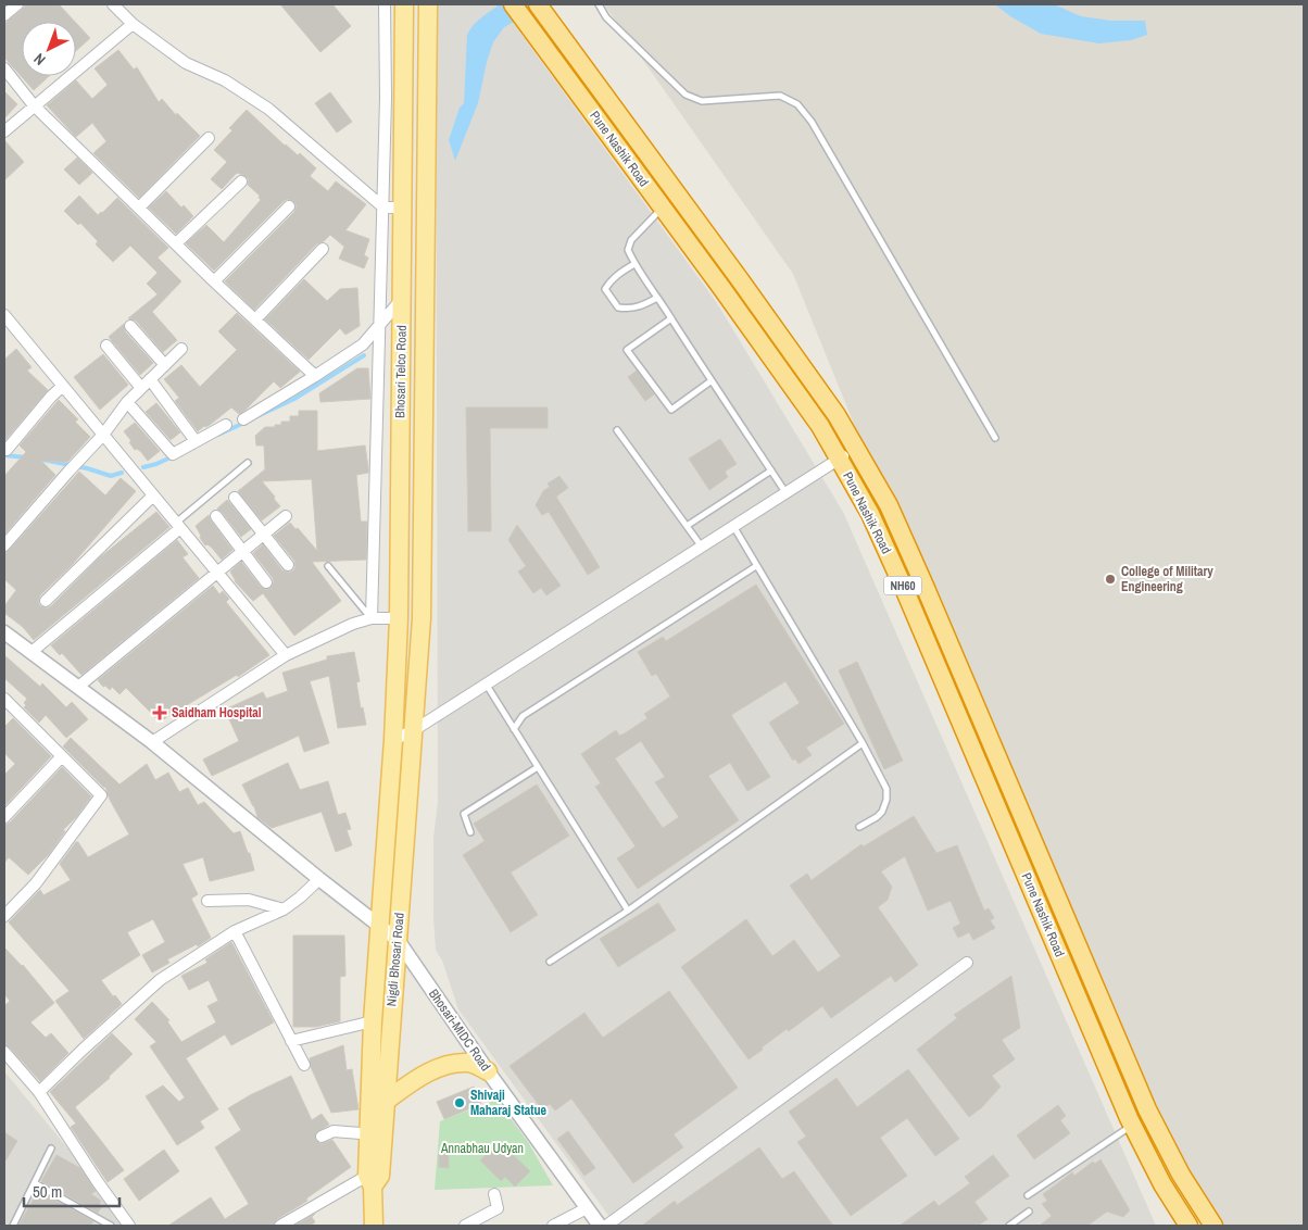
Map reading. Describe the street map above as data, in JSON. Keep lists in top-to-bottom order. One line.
{"streets":{"highway":["Pune Nashik Road","NH60"],"main road":["Bhosari Telco Road","Nigdi Bhosari Road"],"street":["Bhosari-MIDC Road"]},"crossings":[["Bhosari Telco Road","Nigdi Bhosari Road"],["Nigdi Bhosari Road","Bhosari-MIDC Road"]],"parks":["Annabhau Udyan"],"places":{"other":["College of Military Engineering","Shivaji Maharaj Statue"],"health":["Saidham Hospital"]},"scale_bar":"50 m","north":"bottom left"}
